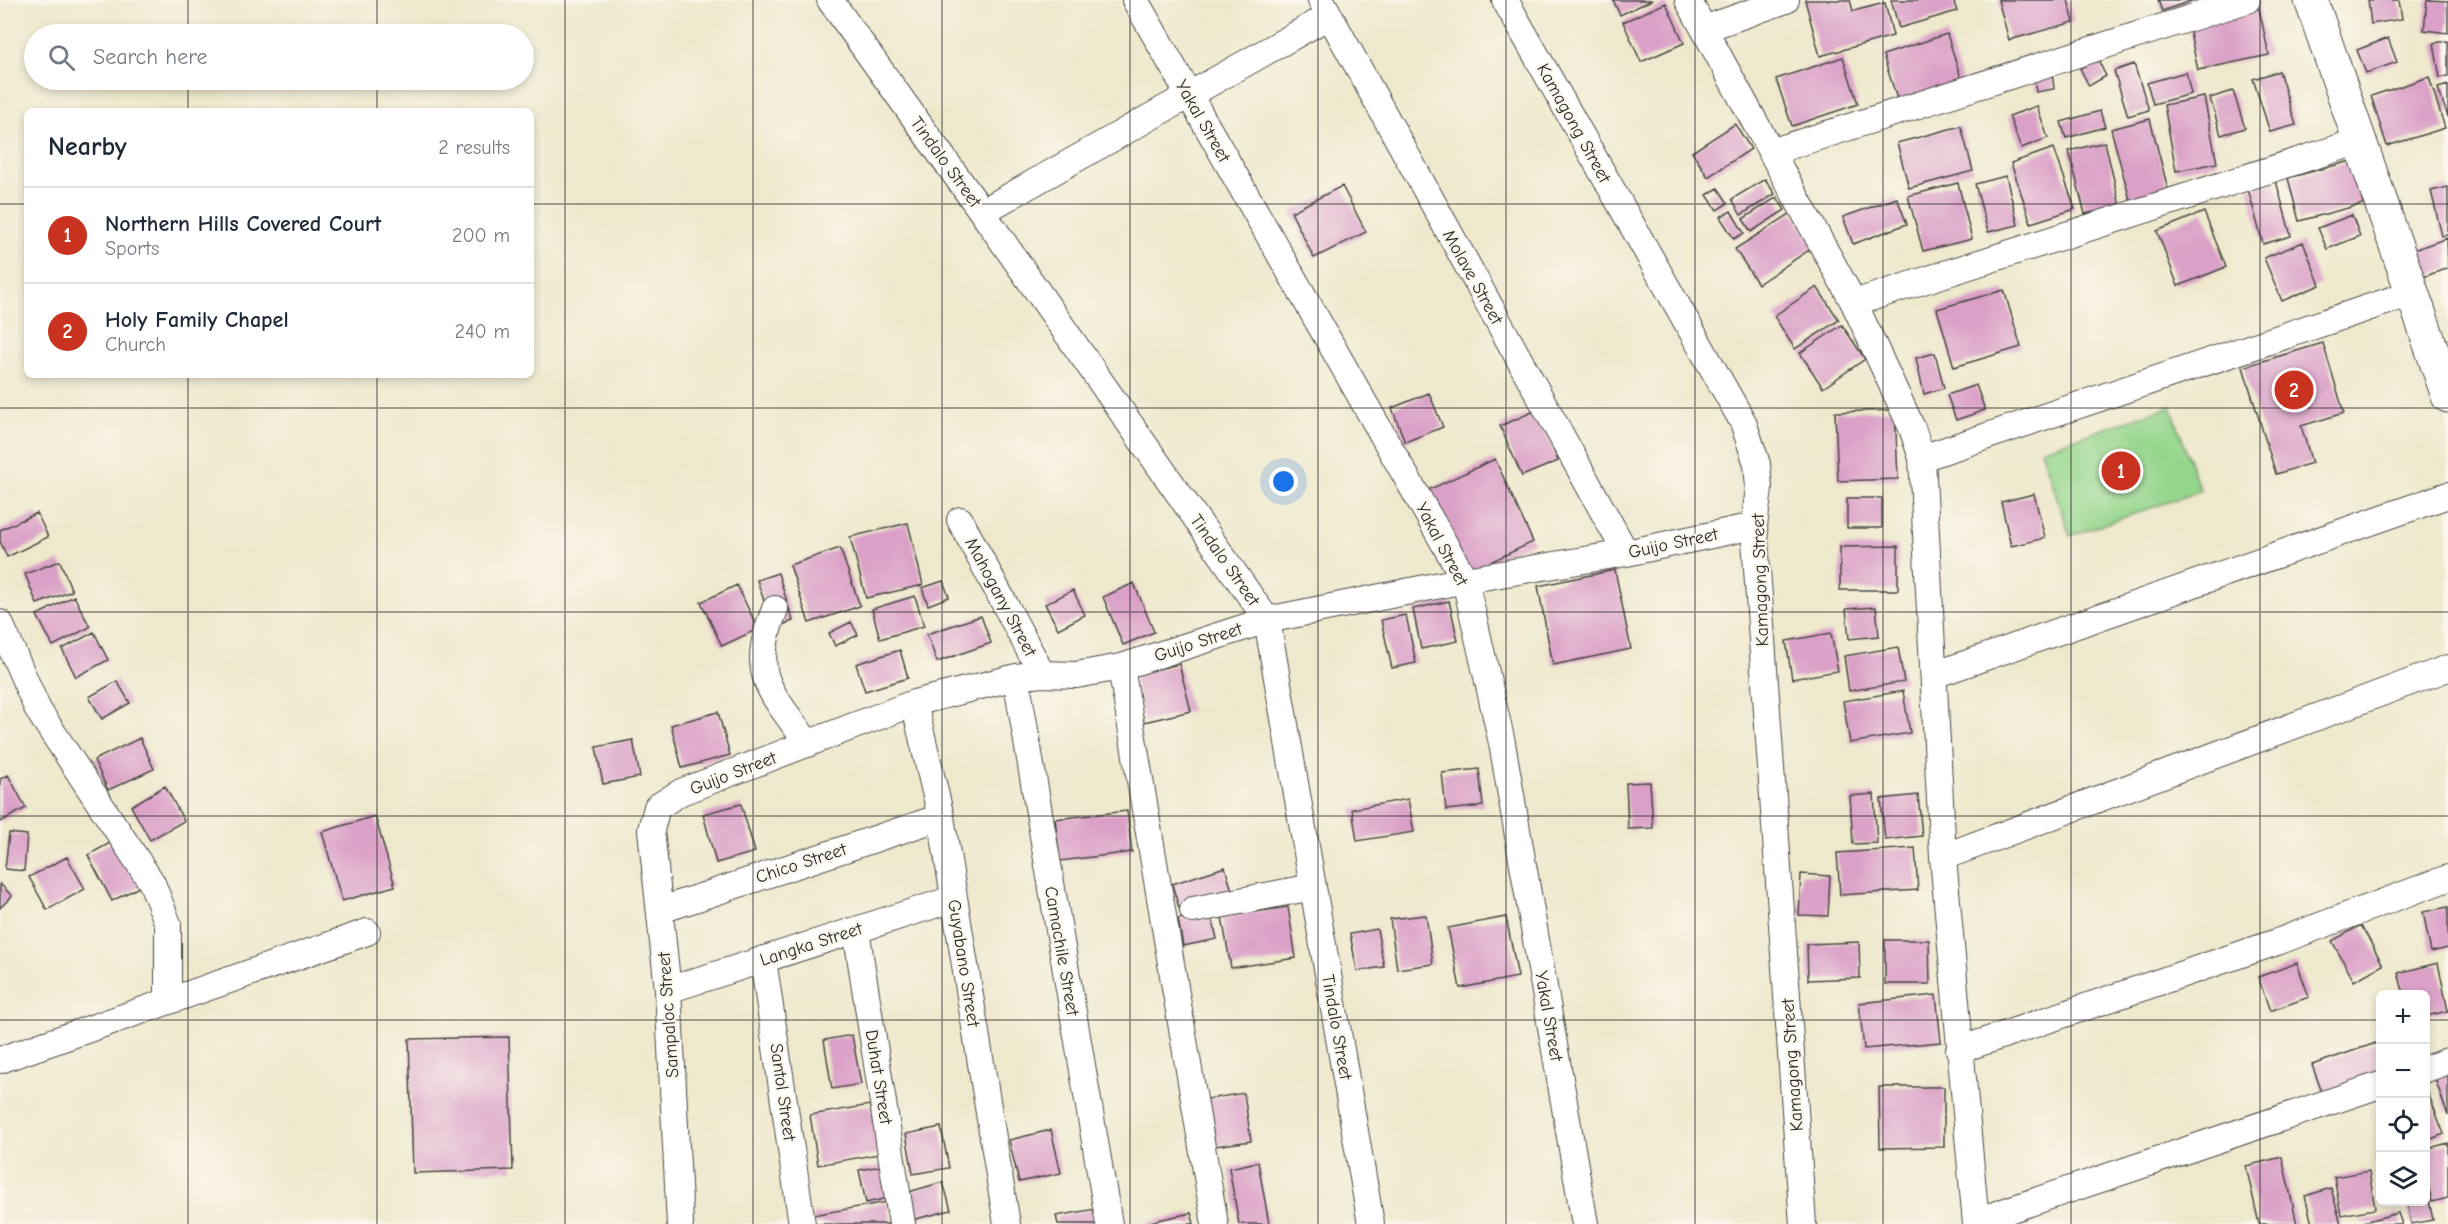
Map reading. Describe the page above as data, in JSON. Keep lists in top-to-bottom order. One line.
{"streets":{"street":["Yakal Street","Kamagong Street","Tindalo Street","Molave Street","Guijo Street","Mahogany Street","Chico Street","Langka Street","Camachile Street","Guyabano Street","Sampaloc Street","Duhat Street","Santol Street"]},"crossings":[["Yakal Street","Guijo Street"],["Kamagong Street","Guijo Street"],["Tindalo Street","Guijo Street"],["Molave Street","Guijo Street"],["Guijo Street","Mahogany Street"],["Guijo Street","Camachile Street"],["Guijo Street","Guyabano Street"],["Guijo Street","Sampaloc Street"],["Chico Street","Guyabano Street"],["Chico Street","Sampaloc Street"],["Langka Street","Guyabano Street"],["Langka Street","Sampaloc Street"],["Langka Street","Duhat Street"],["Langka Street","Santol Street"]],"page":{"search":"Search here","heading":["Nearby","2 results"],"list":[{"mark":"1","name":"Northern Hills Covered Court","note":"Sports","value":"200 m"},{"mark":"2","name":"Holy Family Chapel","note":"Church","value":"240 m"}],"pins":["2","1"],"map_buttons":["+","−"]}}
